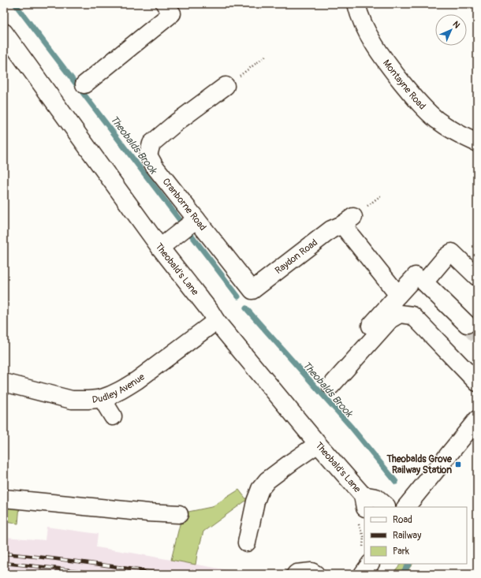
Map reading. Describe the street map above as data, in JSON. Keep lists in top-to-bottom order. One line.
{"streets":{"street":["Montayne Road","Cranborne Road","Raydon Road","Theobald's Lane","Dudley Avenue"]},"crossings":[["Cranborne Road","Raydon Road"],["Theobald's Lane","Dudley Avenue"]],"water":["Theobalds Brook"],"places":{"transit":["Theobalds Grove Railway Station"]},"legend":["Road","Railway","Park"],"north":"top right"}
